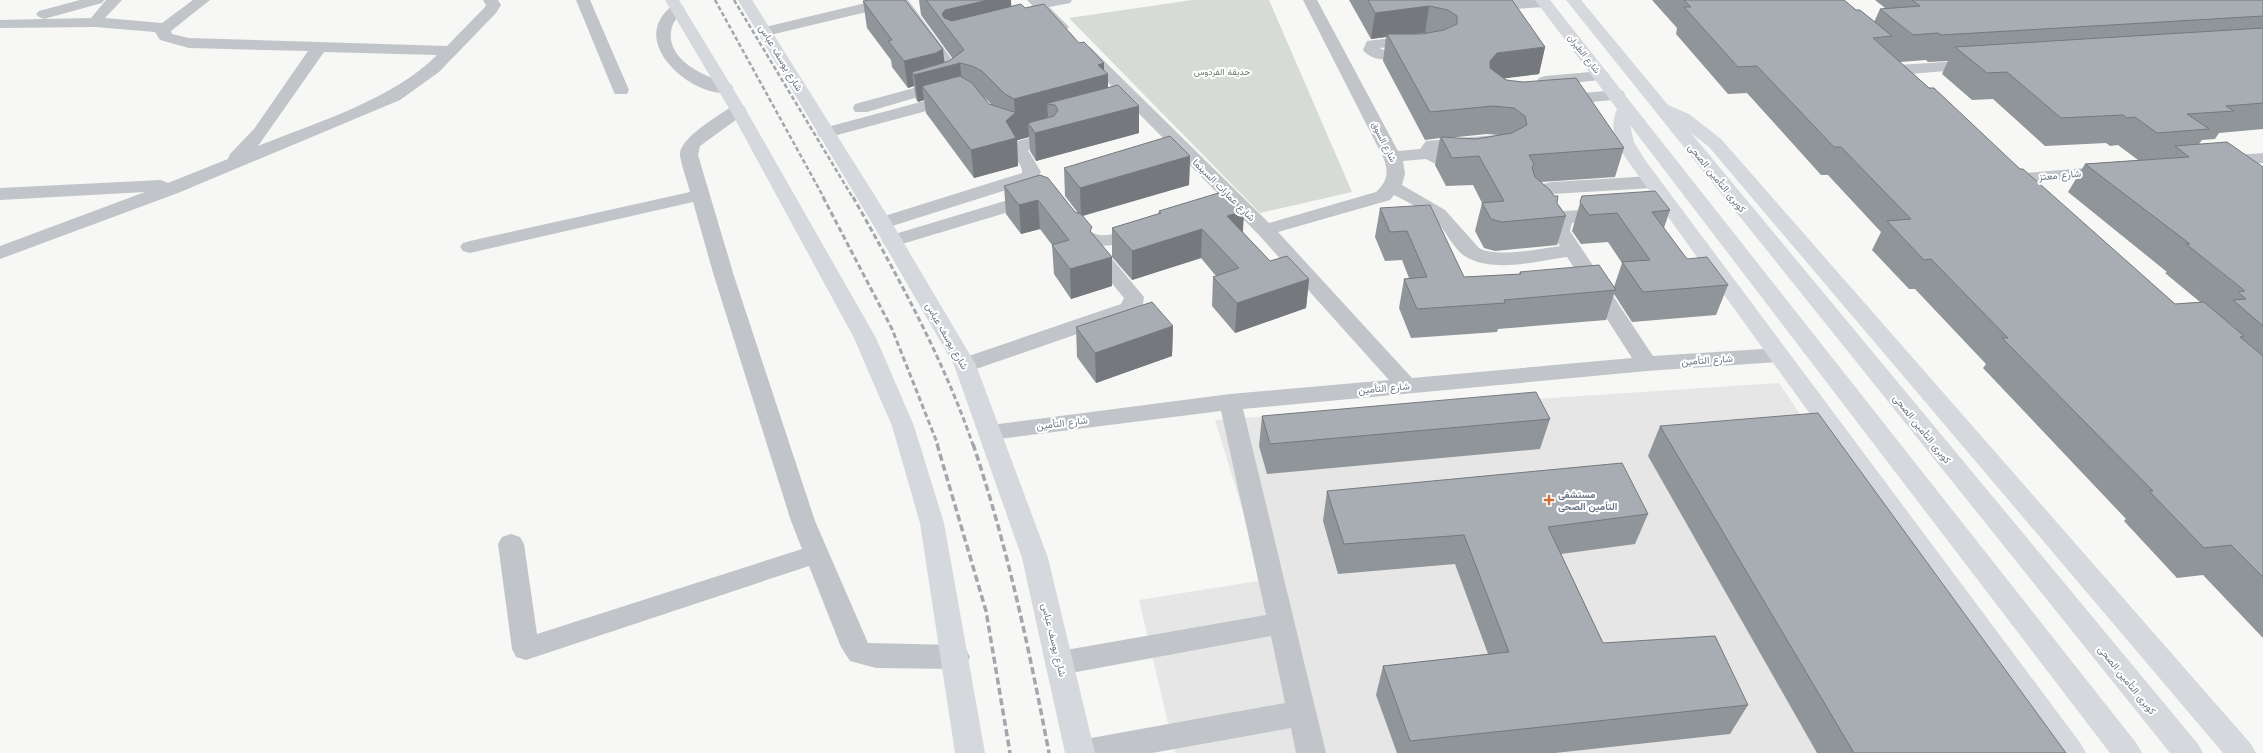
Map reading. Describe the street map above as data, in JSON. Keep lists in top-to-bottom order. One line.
{"streets":{"main road":["شارع الطيران","شارع يوسف عباس","كوبرى التأمين الصحى"],"street":["شارع السوق","شارع معتز","شارع عمارات السينما","شارع التأمين"]},"crossings":[["شارع يوسف عباس","شارع التأمين"],["شارع عمارات السينما","شارع التأمين"]],"parks":["حديقة الفردوس"],"places":{"health":["مستشفى التأمين الصحى"]}}
